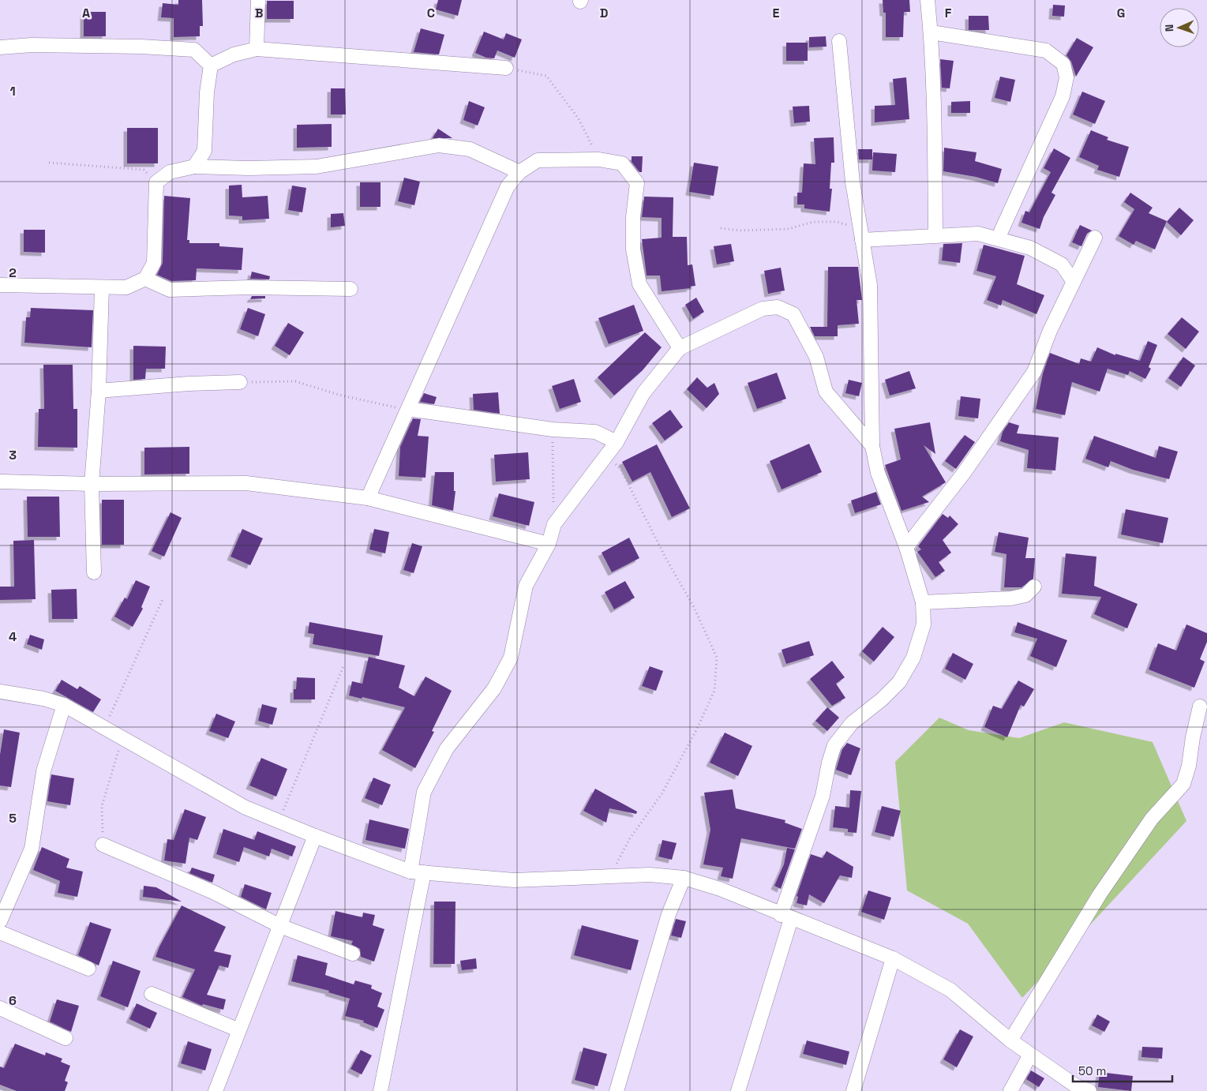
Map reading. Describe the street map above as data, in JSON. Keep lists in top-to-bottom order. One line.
{"scale_bar":"50 m","north":"left","grid":{"columns":["A","B","C","D","E","F","G"],"rows":["1","2","3","4","5","6"]}}
